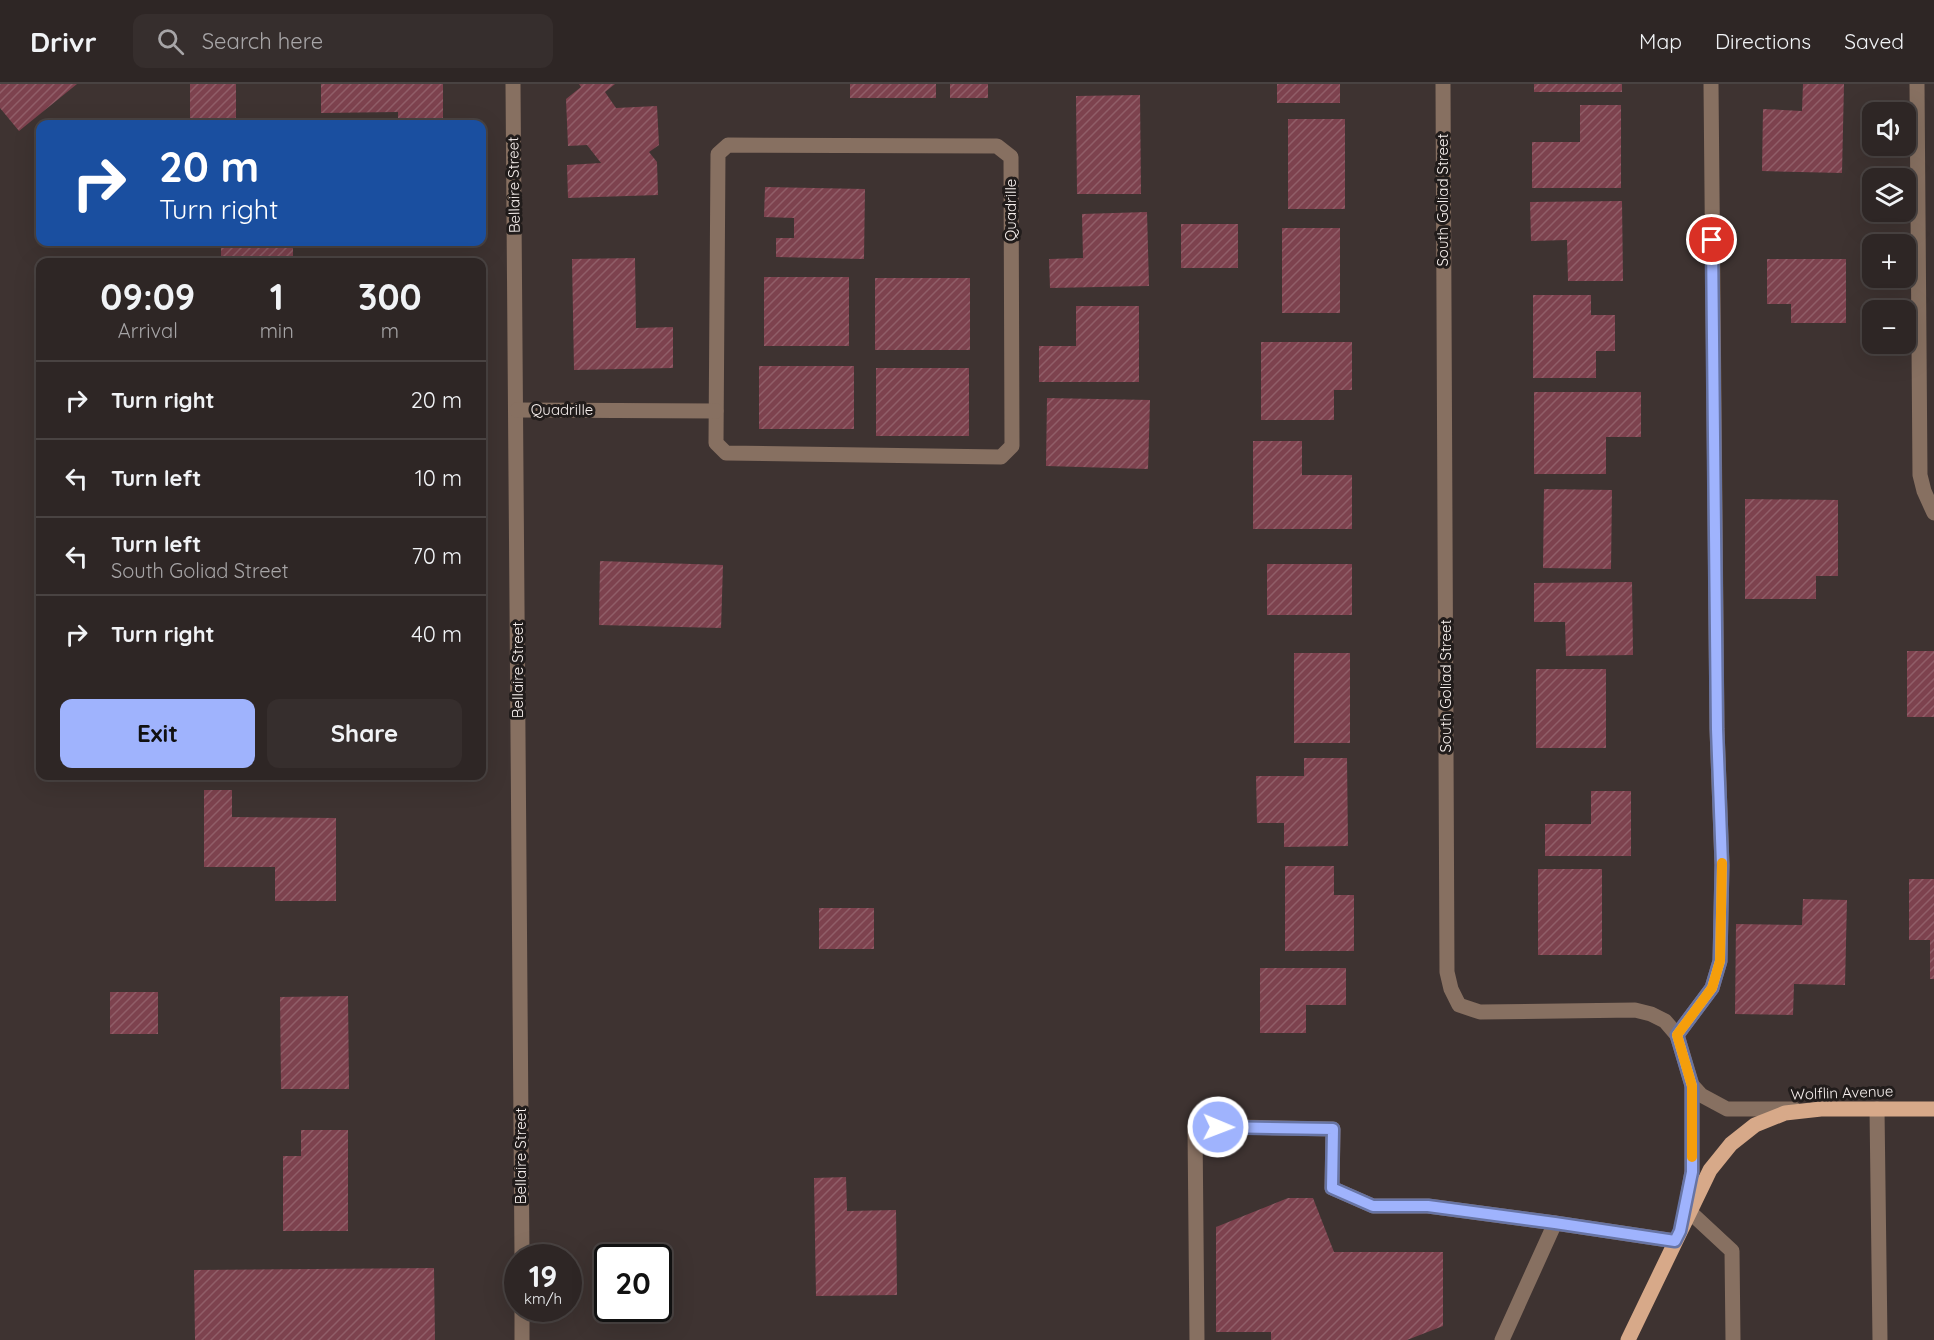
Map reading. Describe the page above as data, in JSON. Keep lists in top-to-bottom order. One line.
{"streets":{"main road":["Wolflin Avenue"],"street":["Bellaire Street","South Goliad Street","Quadrille"]},"crossings":[["Bellaire Street","Quadrille"]],"page":{"header":"Drivr","search":"Search here","nav":["Map","Directions","Saved"],"map_buttons":["+","−"],"turn":["20 m","Turn right"],"eta":["09:09","Arrival","1","min","300","m"],"list":[{"name":"Turn right","value":"20 m"},{"name":"Turn left","value":"10 m"},{"name":"Turn left","note":"South Goliad Street","value":"70 m"},{"name":"Turn right","value":"40 m"}],"buttons":["Exit","Share"],"speed":"19 km/h","limit":"20"}}
